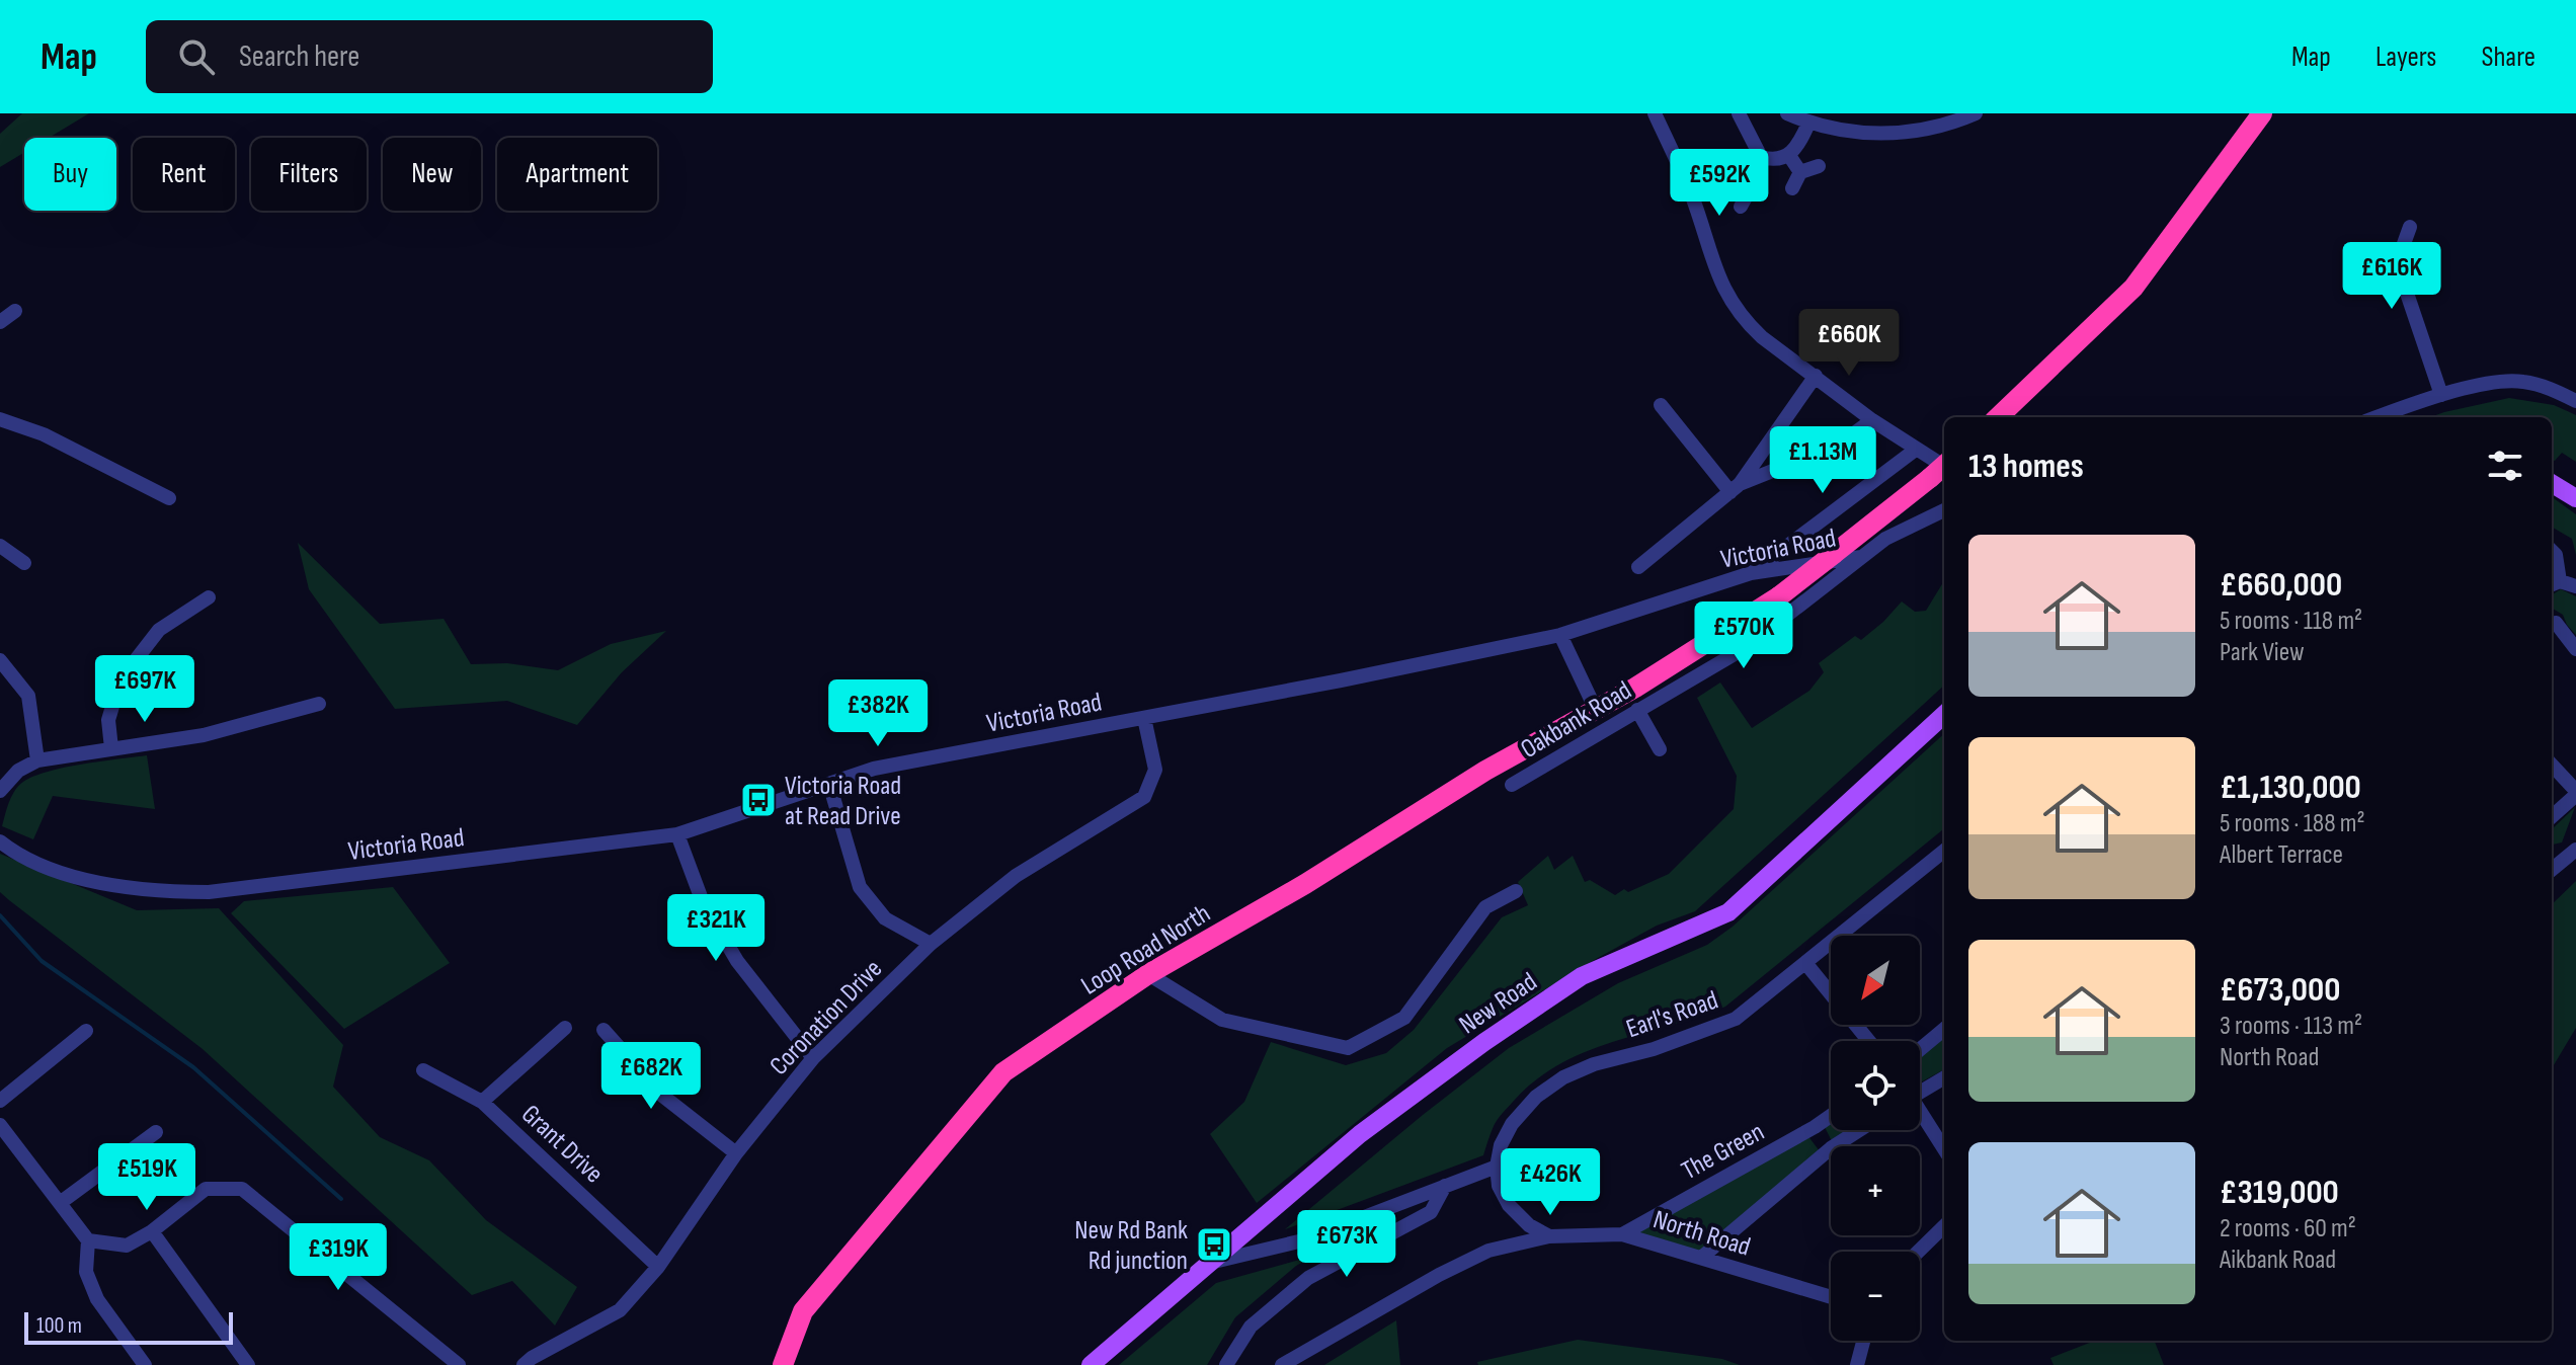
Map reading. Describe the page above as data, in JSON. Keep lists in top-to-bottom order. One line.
{"streets":{"highway":["Loop Road North"],"main road":["New Road"],"street":["Victoria Road","Oakbank Road","Earl's Road","Coronation Drive","Grant Drive","The Green","North Road"]},"crossings":[["Victoria Road","Oakbank Road"],["Victoria Road","Coronation Drive"],["Coronation Drive","Grant Drive"],["The Green","North Road"]],"places":{"bus stop":["Victoria Road at Read Drive","New Rd Bank Rd junction"]},"scale_bar":"100 m","north":"bottom left","page":{"header":"Map","search":"Search here","nav":["Map","Layers","Share"],"chip":["Buy","Rent","Filters","New","Apartment"],"price":["£592K","£616K","£660K","£1.13M","£570K","£697K","£382K","£321K","£682K","£519K","£426K","£673K","£319K"],"heading":"13 homes","list":[{"name":"£660,000","note":"5 rooms · 118 m² · Park View"},{"name":"£1,130,000","note":"5 rooms · 188 m² · Albert Terrace"},{"name":"£673,000","note":"3 rooms · 113 m² · North Road"},{"name":"£319,000","note":"2 rooms · 60 m² · Aikbank Road"}],"map_buttons":["+","−"],"scale":"100 m"}}
